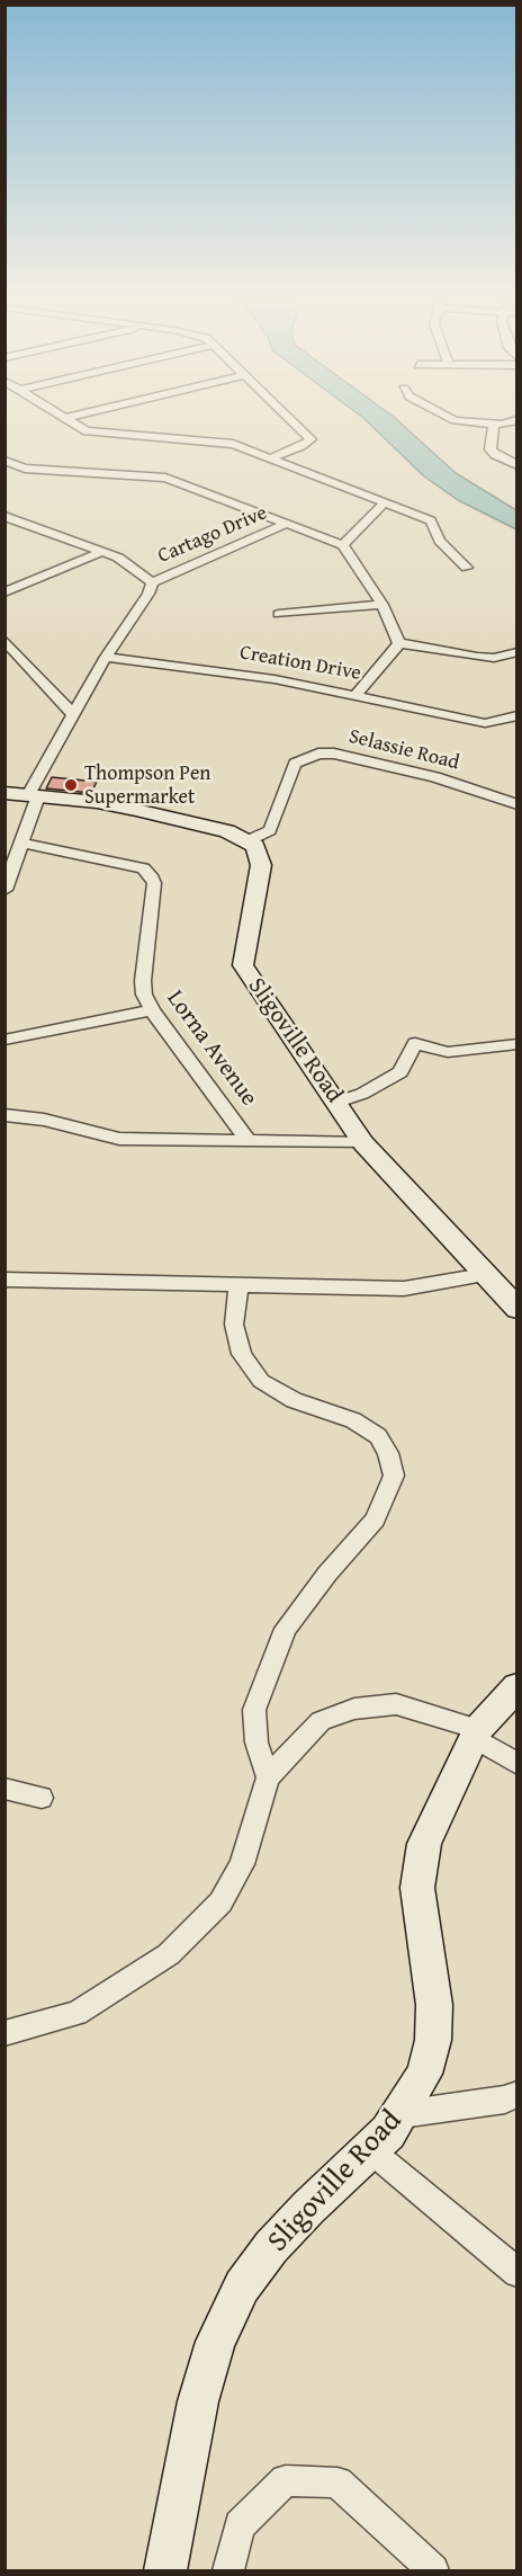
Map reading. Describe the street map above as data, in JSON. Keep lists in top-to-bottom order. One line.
{"streets":{"street":["Cartago Drive","Creation Drive","Selassie Road","Sligoville Road","Lorna Avenue"]},"crossings":[["Selassie Road","Sligoville Road"]],"places":["Thompson Pen Supermarket"]}
